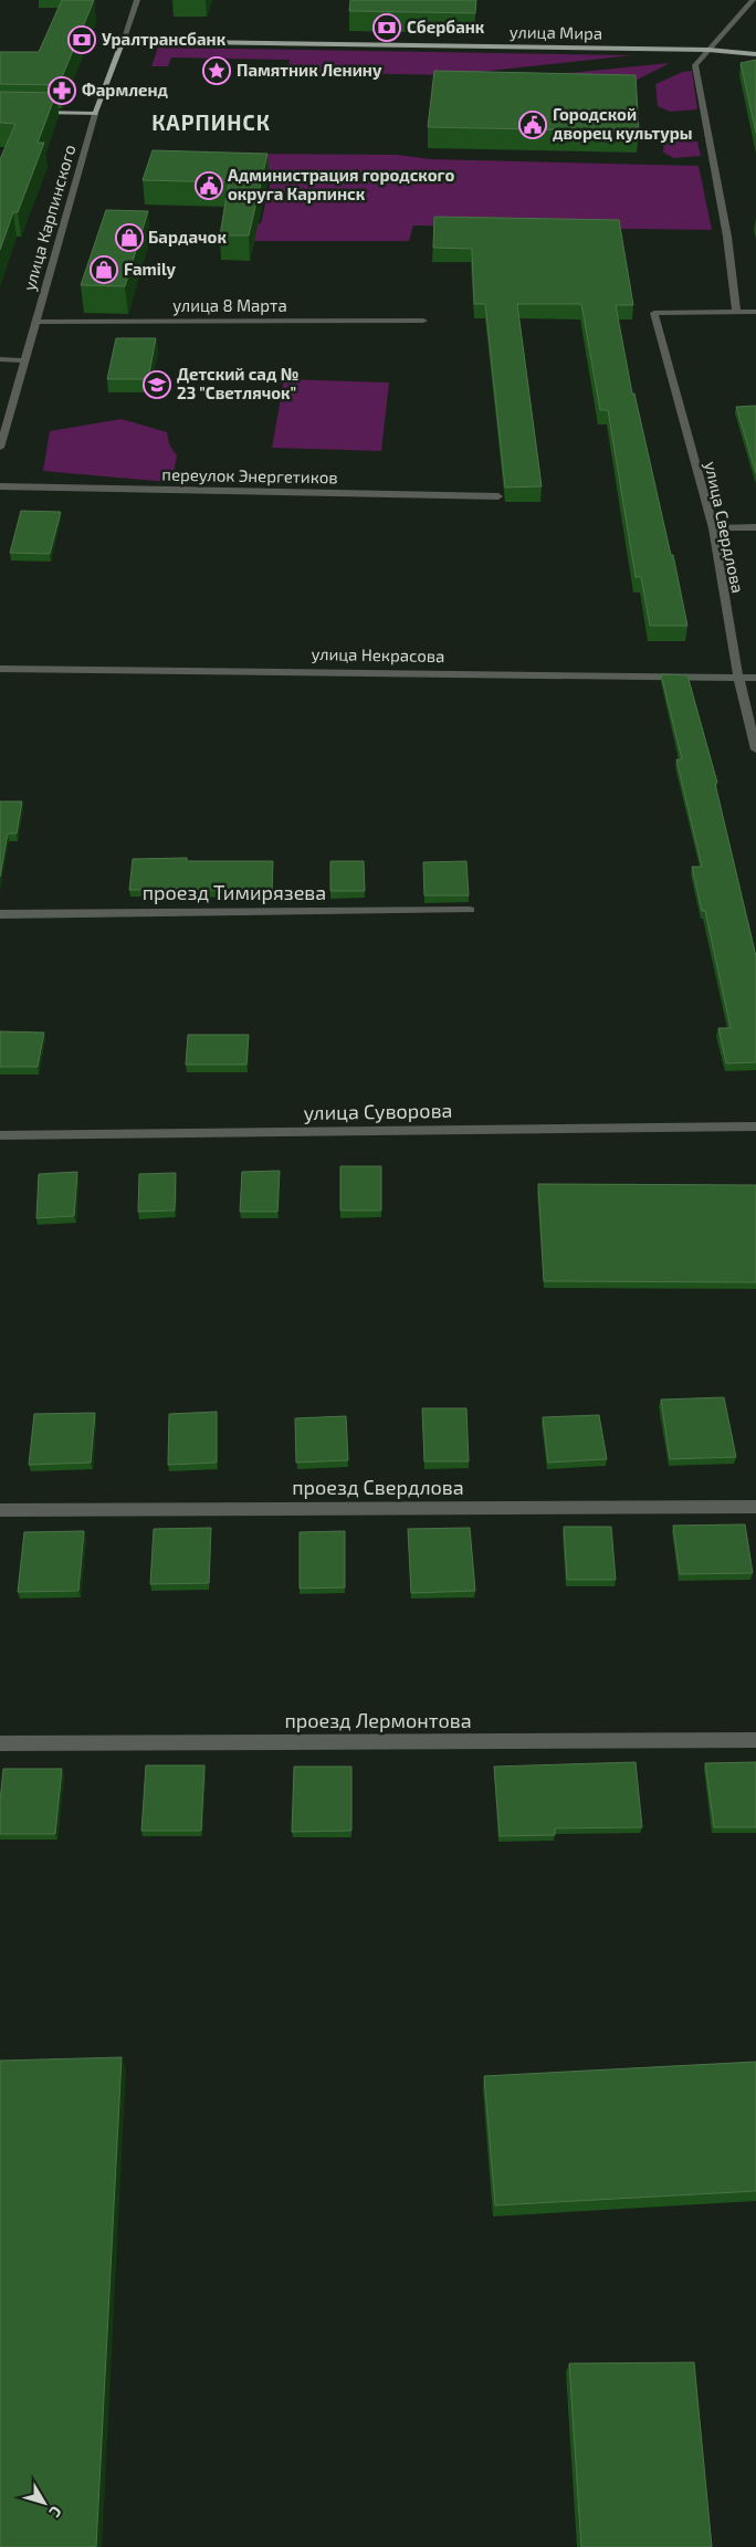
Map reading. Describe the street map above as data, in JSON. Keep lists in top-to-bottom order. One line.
{"streets":{"main road":["улица Мира","улица Карпинского"],"street":["улица 8 Марта","переулок Энергетиков","улица Свердлова","улица Некрасова","проезд Тимирязева","улица Суворова","проезд Свердлова","проезд Лермонтова"]},"crossings":[["улица Мира","улица Карпинского"],["улица Карпинского","улица 8 Марта"],["улица Свердлова","улица Некрасова"]],"districts":["КАРПИНСК"],"places":{"bank":["Сбербанк","Уралтрансбанк"],"place":["Памятник Ленину"],"pharmacy":["Фармленд"],"public building":["Городской дворец культуры","Администрация городского округа Карпинск"],"shop":["Бардачок","Family"],"school or university":["Детский сад № 23 \"Светлячок\""]},"north":"bottom right"}
